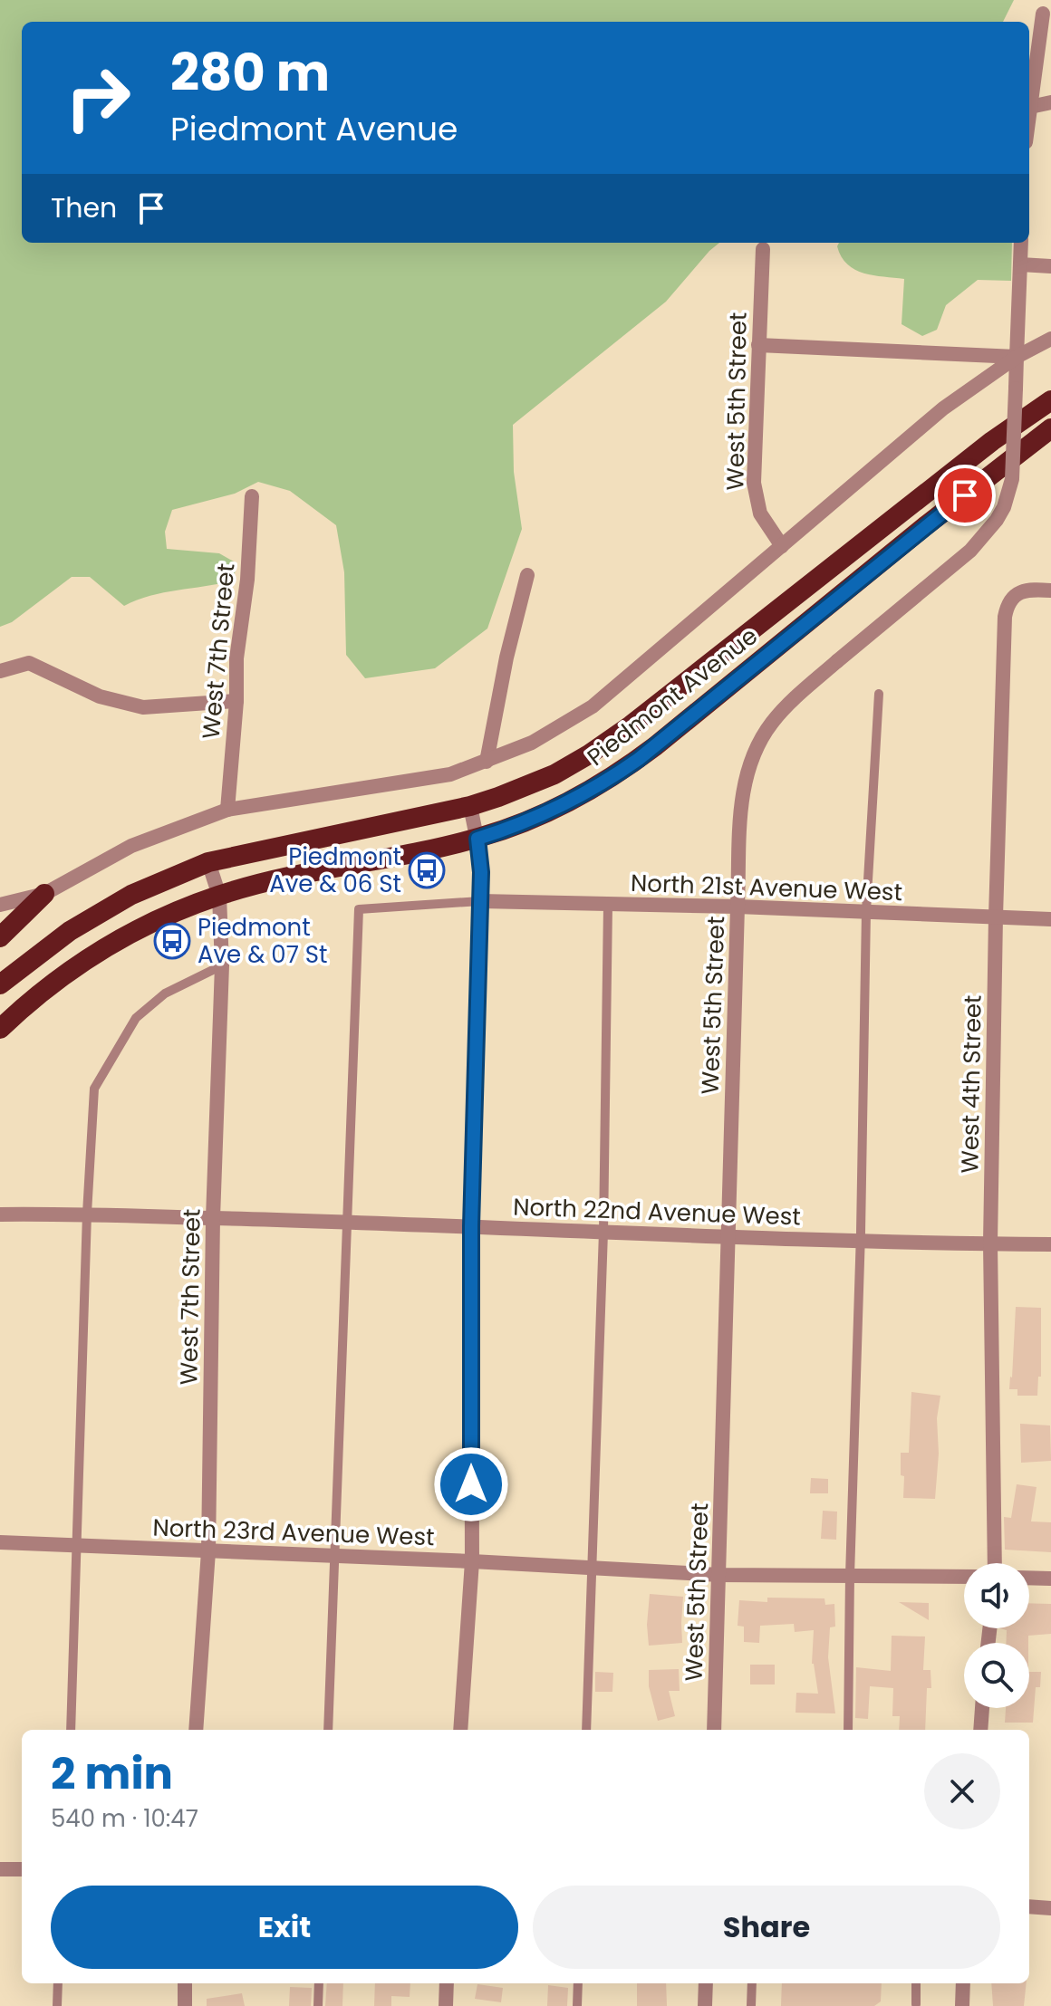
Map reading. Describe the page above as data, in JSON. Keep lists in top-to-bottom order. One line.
{"streets":{"highway":["Piedmont Avenue"],"street":["West 5th Street","West 7th Street","North 21st Avenue West","West 4th Street","North 22nd Avenue West","North 23rd Avenue West"]},"crossings":[["West 5th Street","Piedmont Avenue"],["West 5th Street","North 21st Avenue West"],["West 5th Street","North 22nd Avenue West"],["West 5th Street","North 23rd Avenue West"],["West 7th Street","Piedmont Avenue"],["West 7th Street","North 22nd Avenue West"],["West 7th Street","North 23rd Avenue West"],["North 21st Avenue West","West 4th Street"],["West 4th Street","North 22nd Avenue West"]],"places":{"bus stop":["Piedmont Ave & 06 St","Piedmont Ave & 07 St"]},"page":{"turn":["280 m","Piedmont Avenue"],"then":"Then","heading":["2 min","540 m · 10:47"],"buttons":["Exit","Share"]}}
